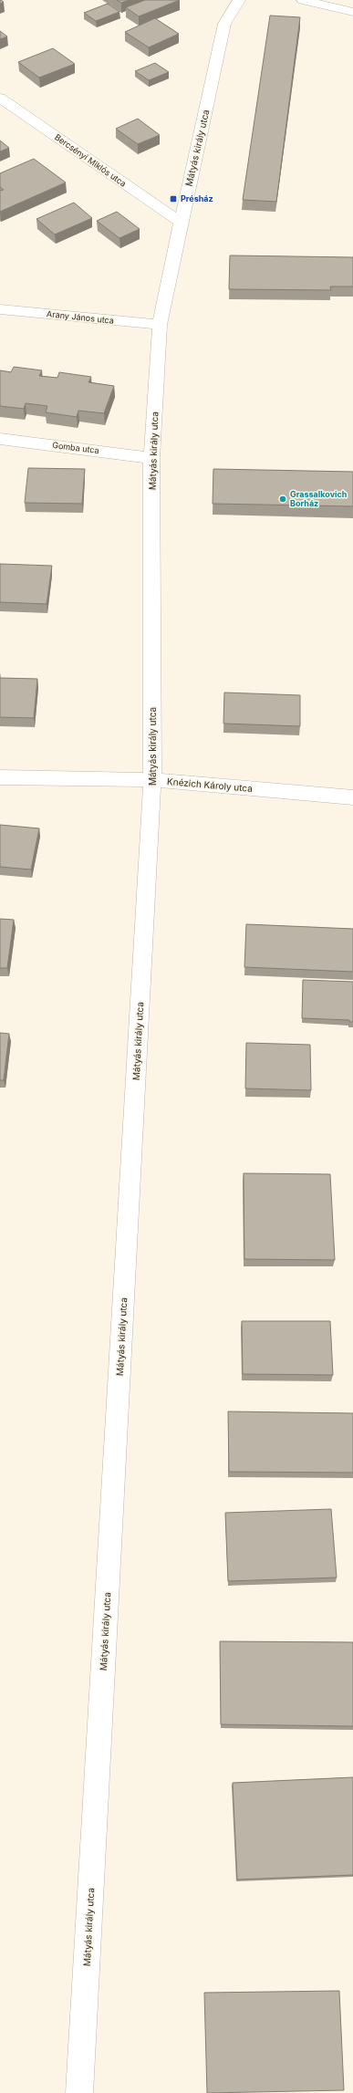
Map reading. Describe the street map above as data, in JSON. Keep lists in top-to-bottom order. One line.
{"streets":{"street":["Mátyás király utca","Bercsényi Miklós utca","Arany János utca","Gomba utca","Knézich Károly utca"]},"crossings":[["Mátyás király utca","Bercsényi Miklós utca"],["Mátyás király utca","Arany János utca"],["Mátyás király utca","Gomba utca"],["Mátyás király utca","Knézich Károly utca"]],"places":{"transit":["Présház"],"other":["Grassalkovich Borház"]}}
